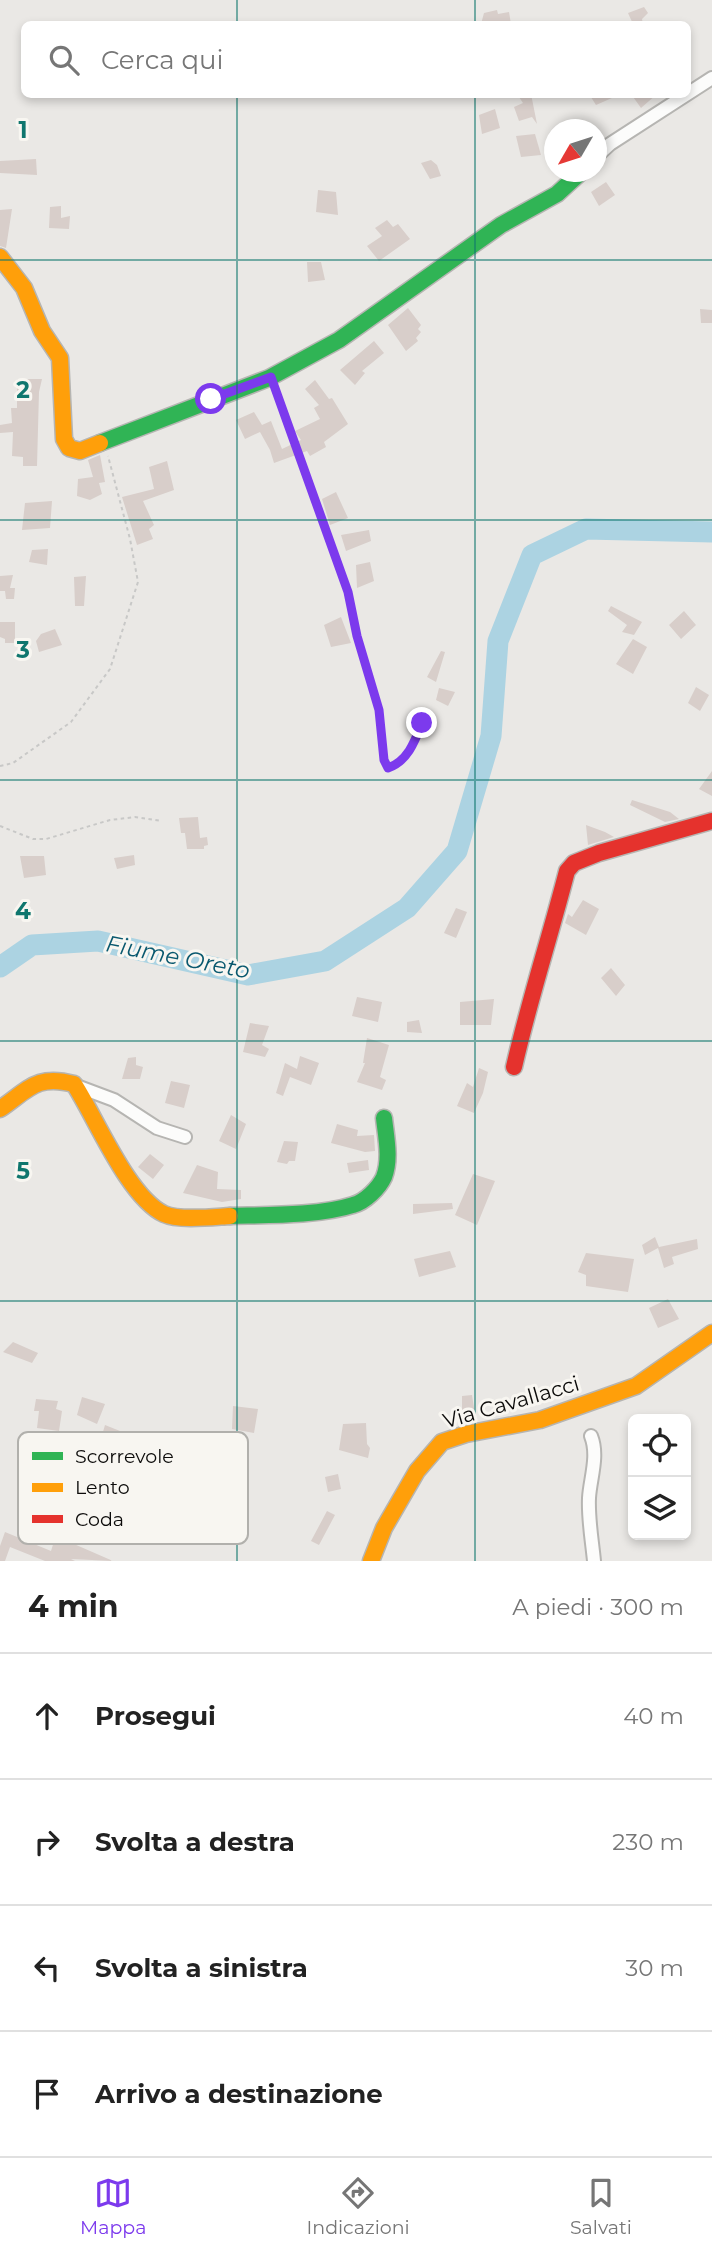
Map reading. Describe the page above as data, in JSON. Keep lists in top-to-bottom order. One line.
{"streets":{"street":["Via Cavallacci"]},"water":["Fiume Oreto"],"legend":["Scorrevole","Lento","Coda"],"north":"bottom left","page":{"search":"Cerca qui","heading":["4 min","A piedi · 300 m"],"list":[["Prosegui","40 m"],["Svolta a destra","230 m"],["Svolta a sinistra","30 m"],"Arrivo a destinazione"],"nav":["Mappa","Indicazioni","Salvati"]},"grid":{"rows":["1","2","3","4","5"]}}
